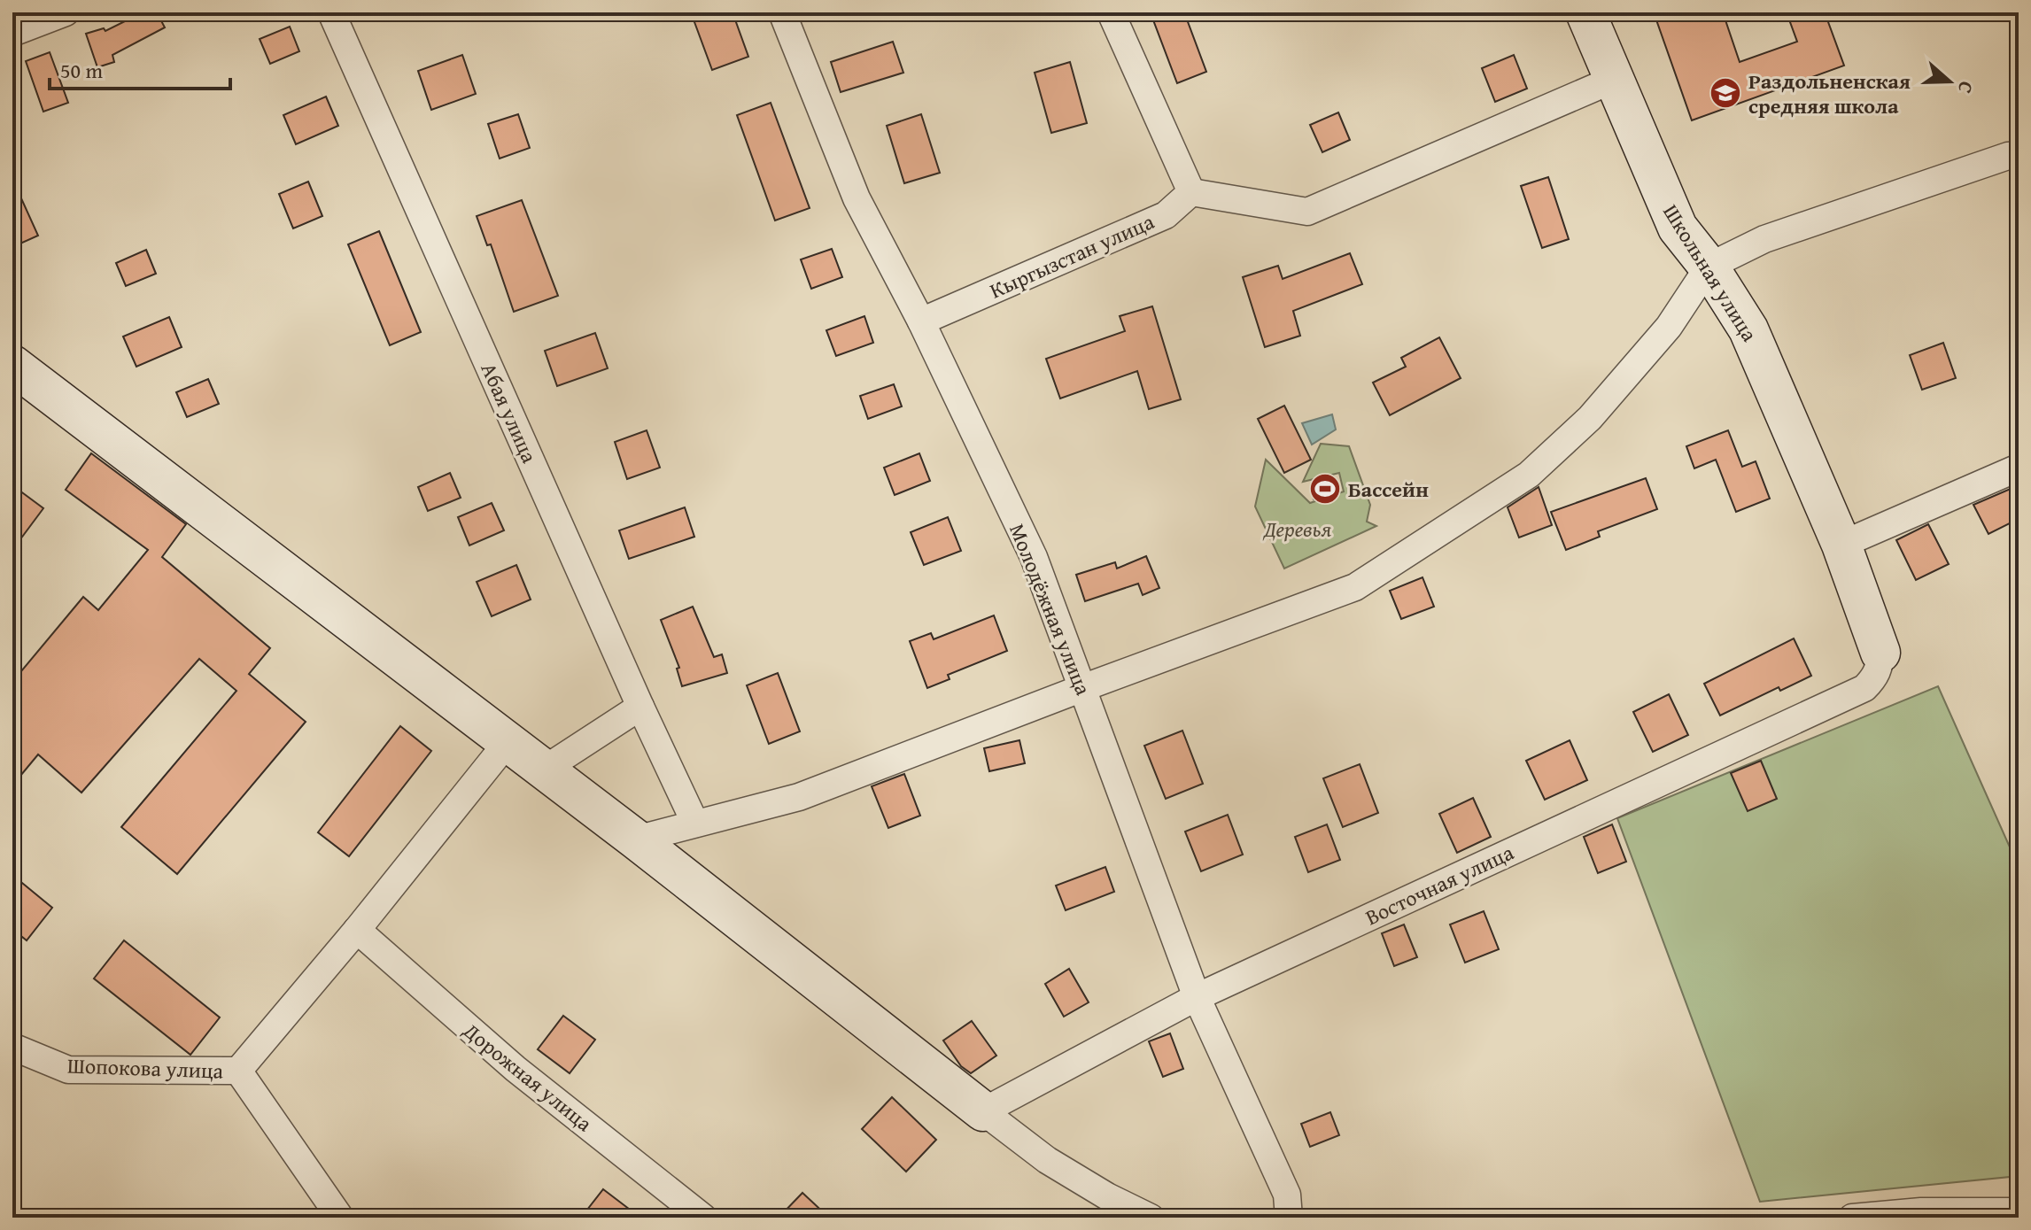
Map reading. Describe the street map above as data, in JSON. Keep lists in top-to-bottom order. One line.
{"streets":{"street":["Кыргызстан улица","Школьная улица","Абая улица","Молодёжная улица","Восточная улица","Шопокова улица","Дорожная улица"]},"crossings":[["Кыргызстан улица","Молодёжная улица"],["Школьная улица","Восточная улица"],["Молодёжная улица","Восточная улица"]],"parks":["Деревья"],"places":{"school or university":["Раздольненская средняя школа"],"sports":["Бассейн"]},"scale_bar":"50 m","north":"right"}
